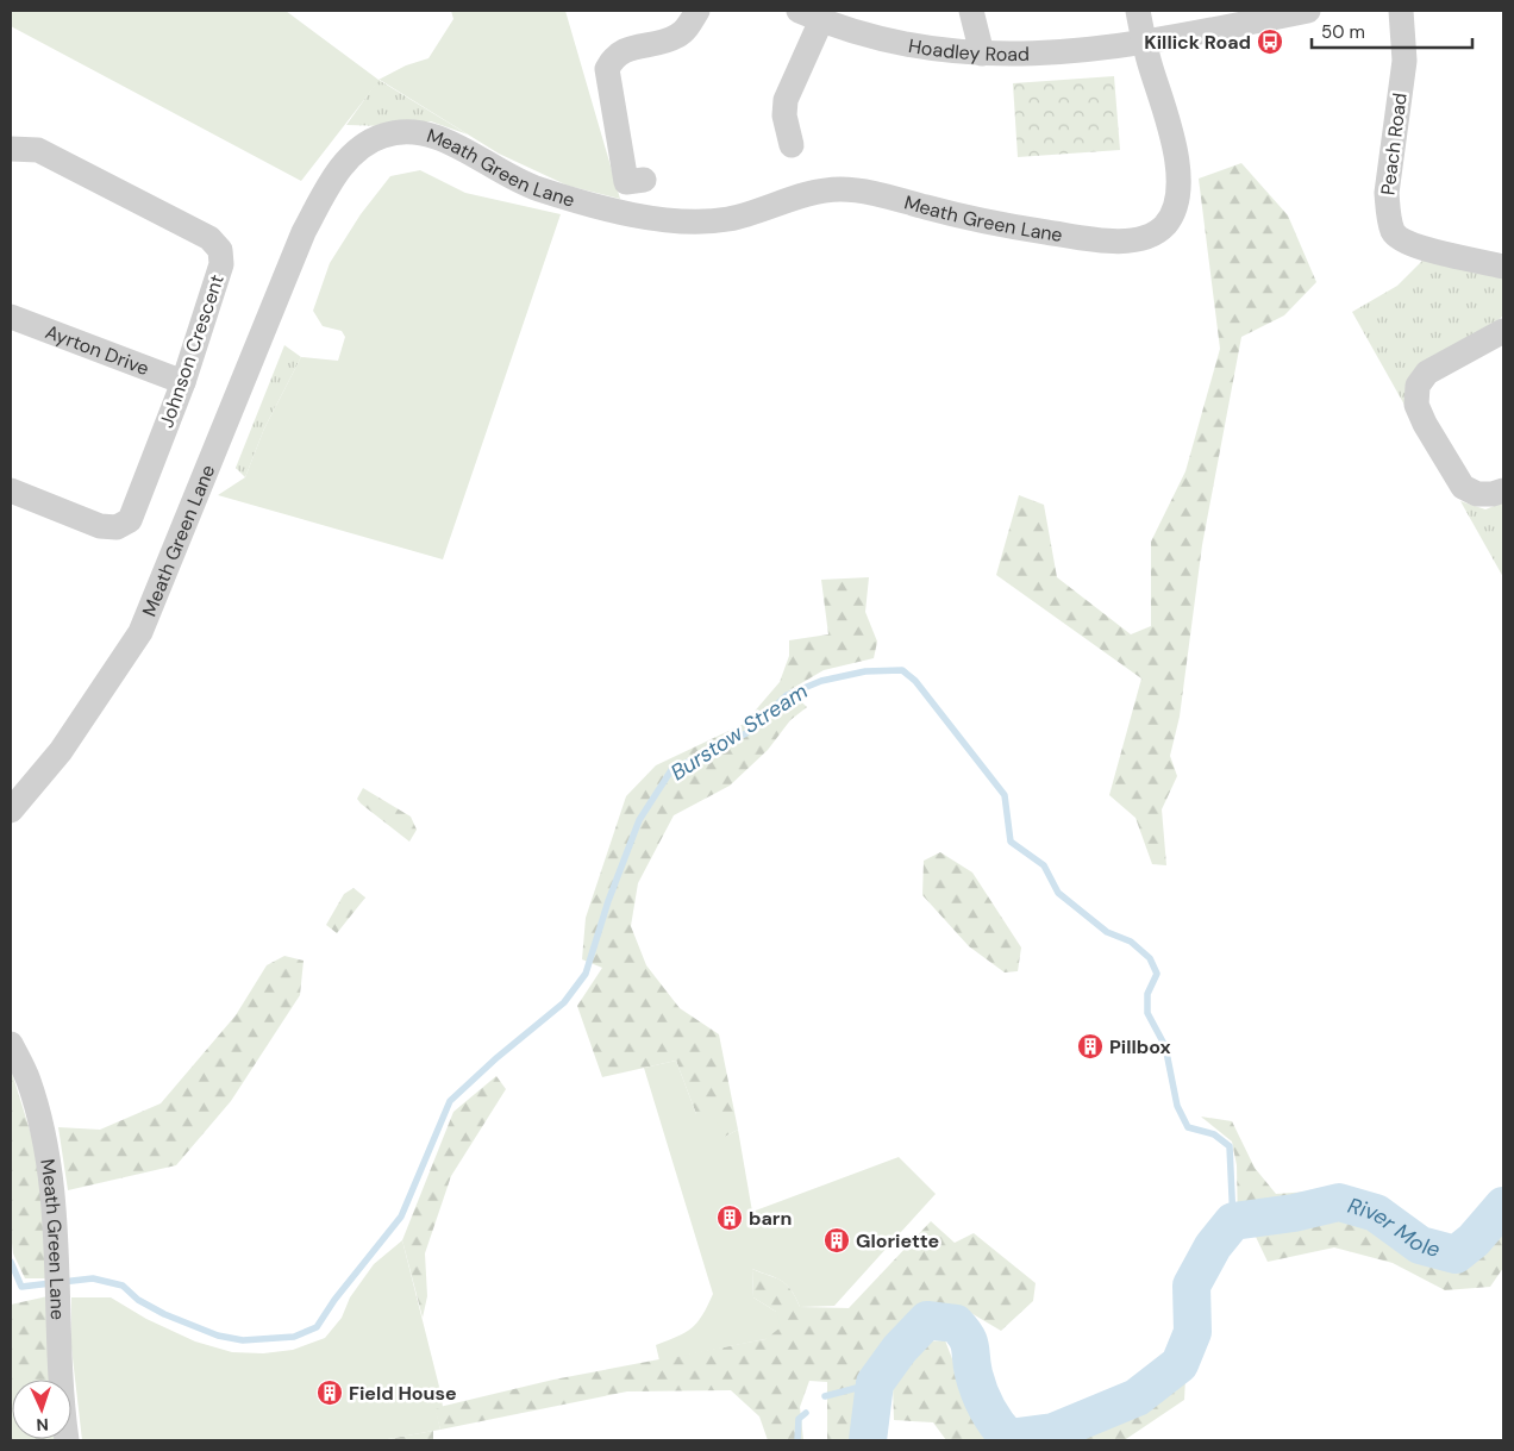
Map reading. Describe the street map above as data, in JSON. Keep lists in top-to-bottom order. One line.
{"streets":{"street":["Hoadley Road","Peach Road","Meath Green Lane","Ayrton Drive","Johnson Crescent"]},"crossings":[["Hoadley Road","Meath Green Lane"],["Ayrton Drive","Johnson Crescent"]],"water":["Burstow Stream","River Mole"],"places":{"bus stop":["Killick Road"],"building":["Pillbox","barn","Gloriette","Field House"]},"scale_bar":"50 m","north":"bottom"}
